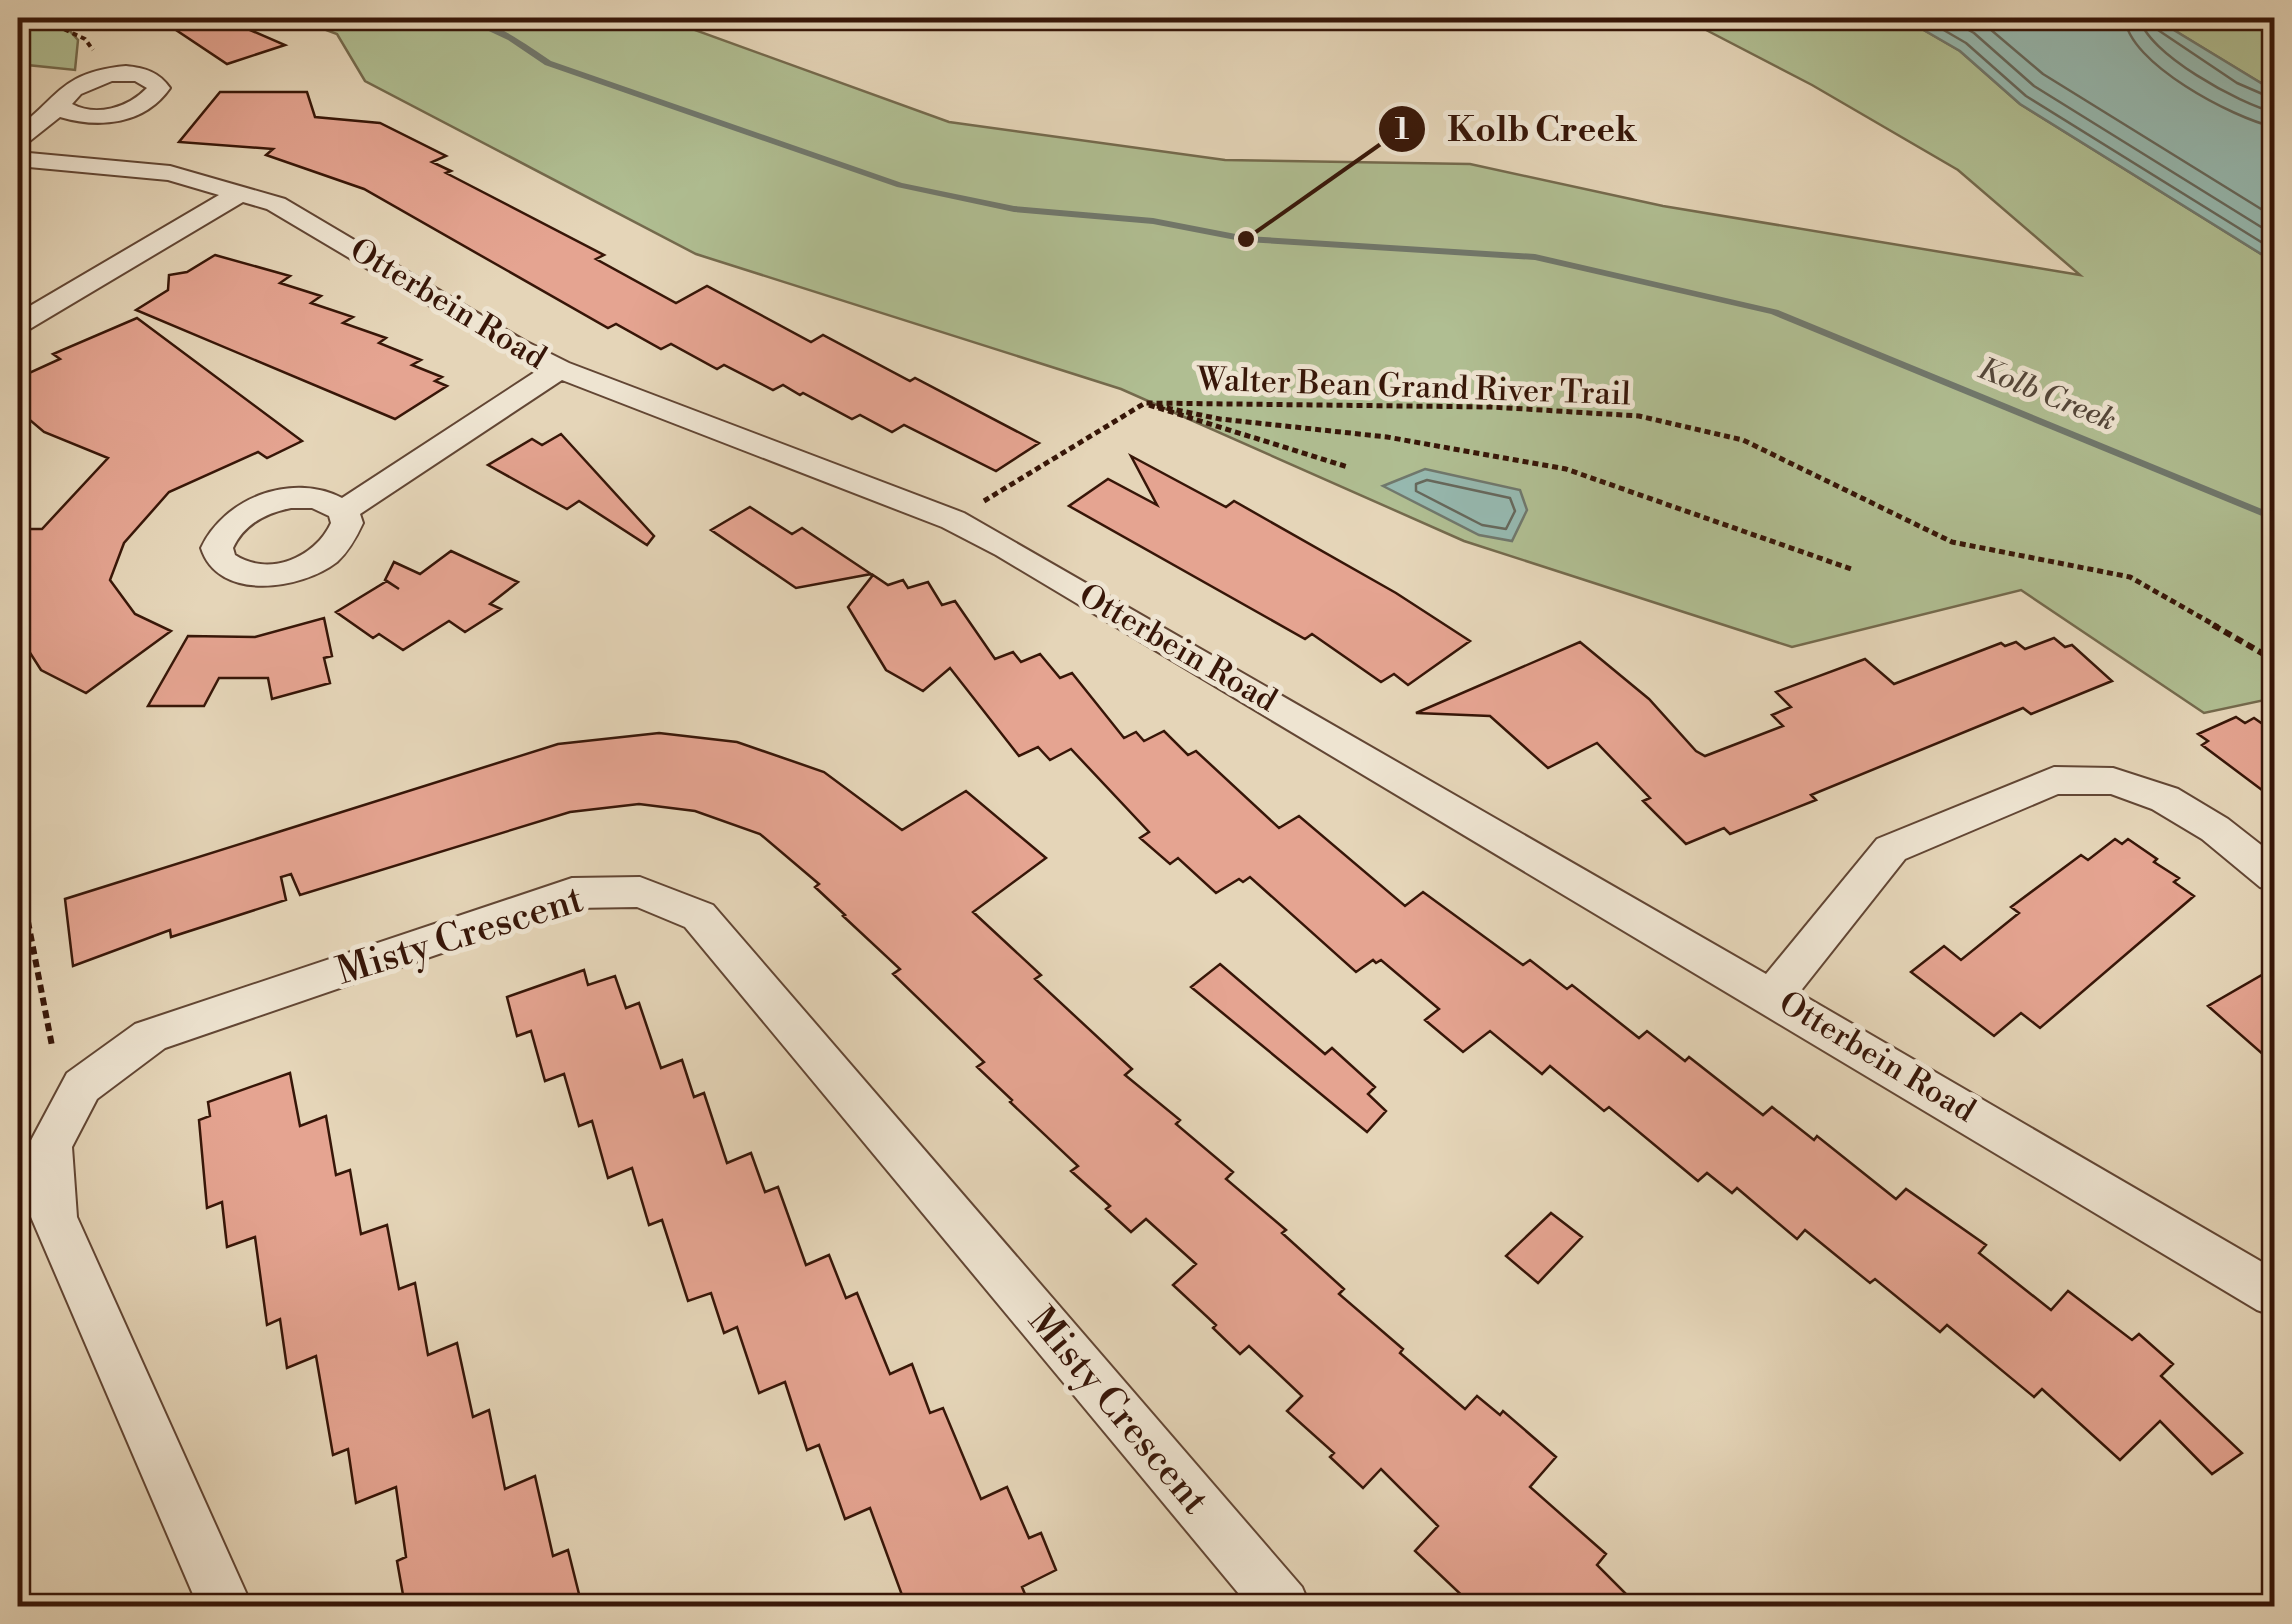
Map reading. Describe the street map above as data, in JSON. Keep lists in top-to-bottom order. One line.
{"streets":{"street":["Otterbein Road","Misty Crescent"],"path":["Walter Bean Grand River Trail"]},"crossings":[["Otterbein Road","Walter Bean Grand River Trail"]],"water":["Kolb Creek"],"places":["Kolb Creek"]}
